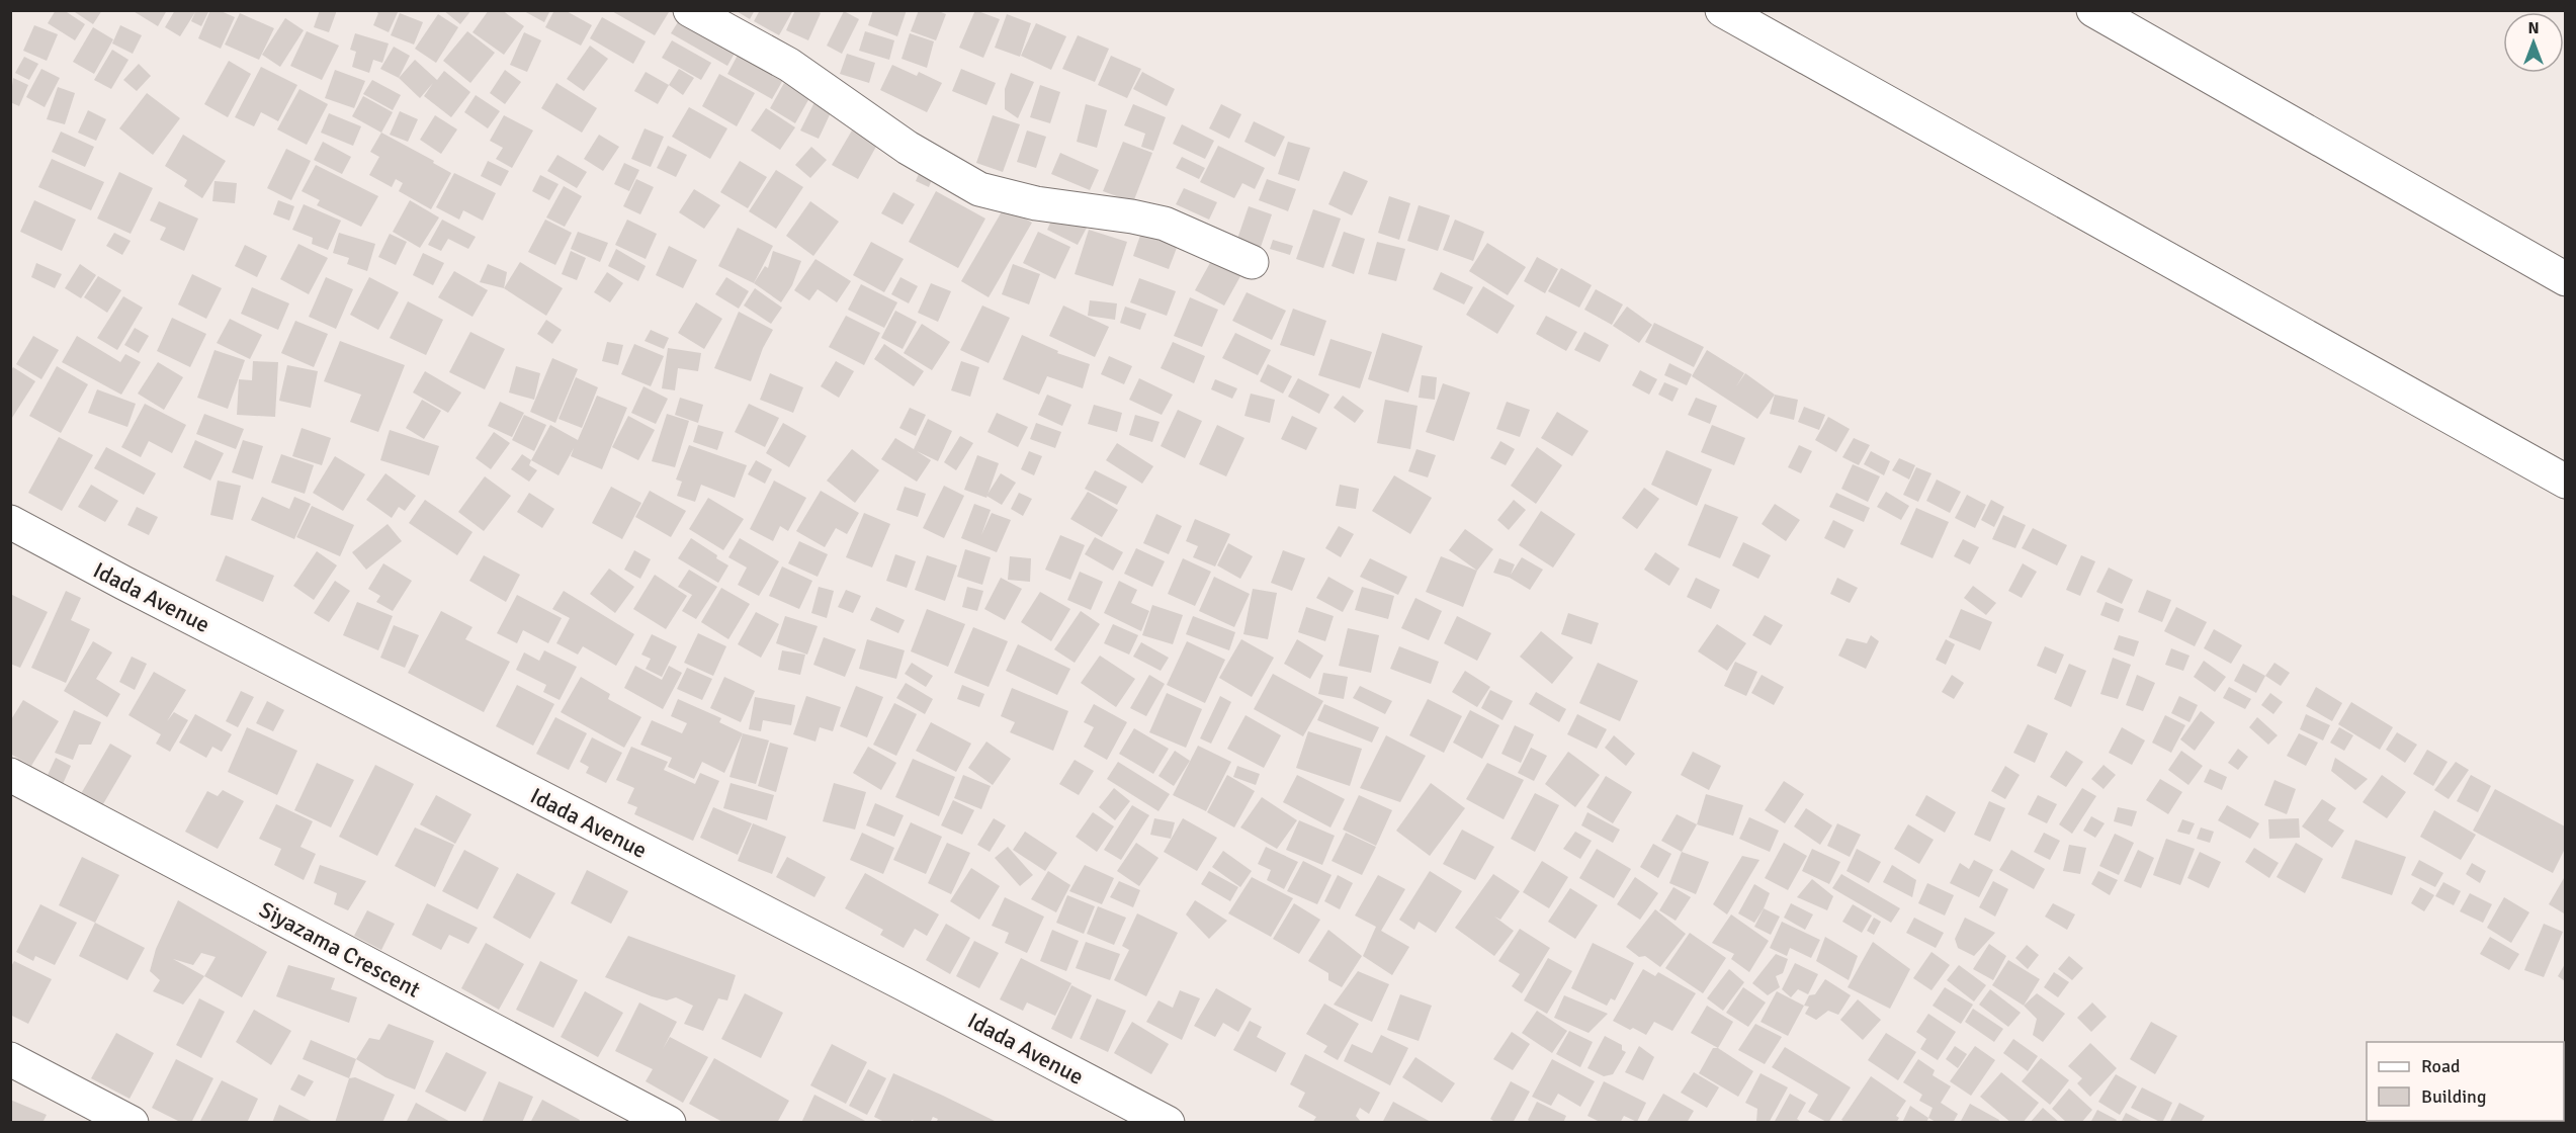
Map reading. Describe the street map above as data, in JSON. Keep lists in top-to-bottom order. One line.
{"streets":{"main road":["Idada Avenue","Siyazama Crescent"]},"legend":["Road","Building"],"north":"top"}
